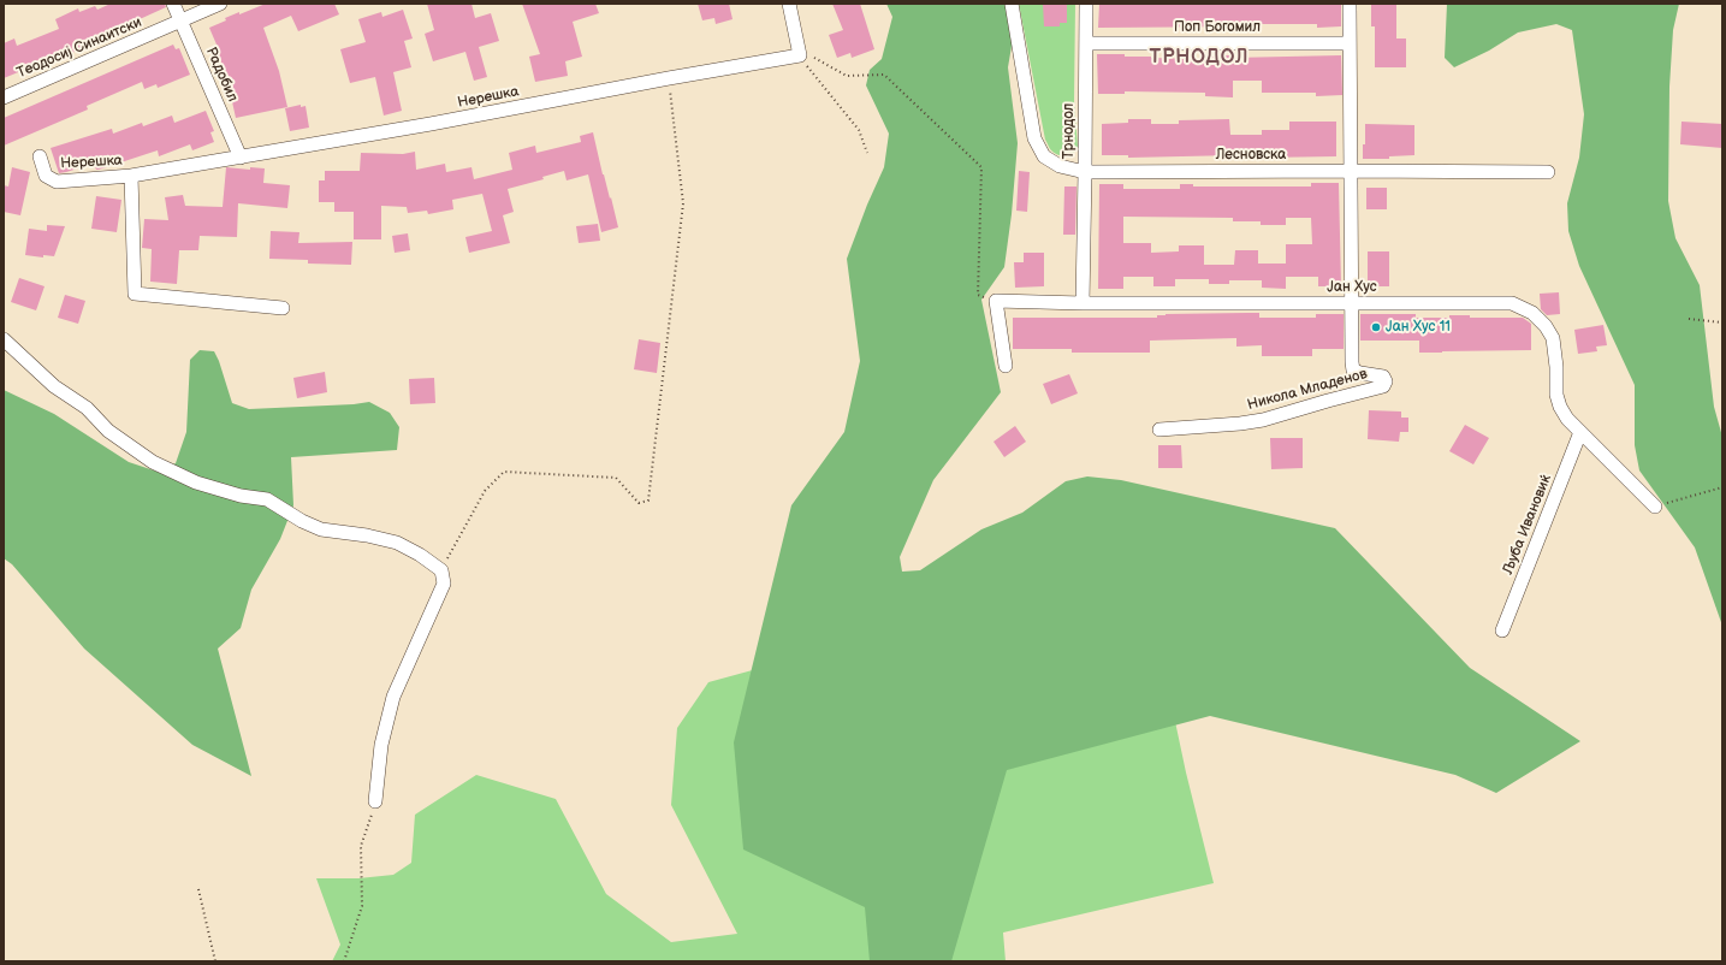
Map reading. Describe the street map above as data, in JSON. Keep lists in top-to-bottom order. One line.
{"streets":{"street":["Поп Богомил","Теодосиј Синаитски","Радобил","Нерешка","Трнодол","Лесновска","Јан Хус","Никола Младенов","Љуба Ивановиќ"]},"crossings":[["Поп Богомил","Трнодол"],["Теодосиј Синаитски","Радобил"],["Радобил","Нерешка"],["Трнодол","Лесновска"],["Јан Хус","Никола Младенов"],["Јан Хус","Љуба Ивановиќ"]],"districts":["ТРНОДОЛ"],"places":["Јан Хус 11"]}
